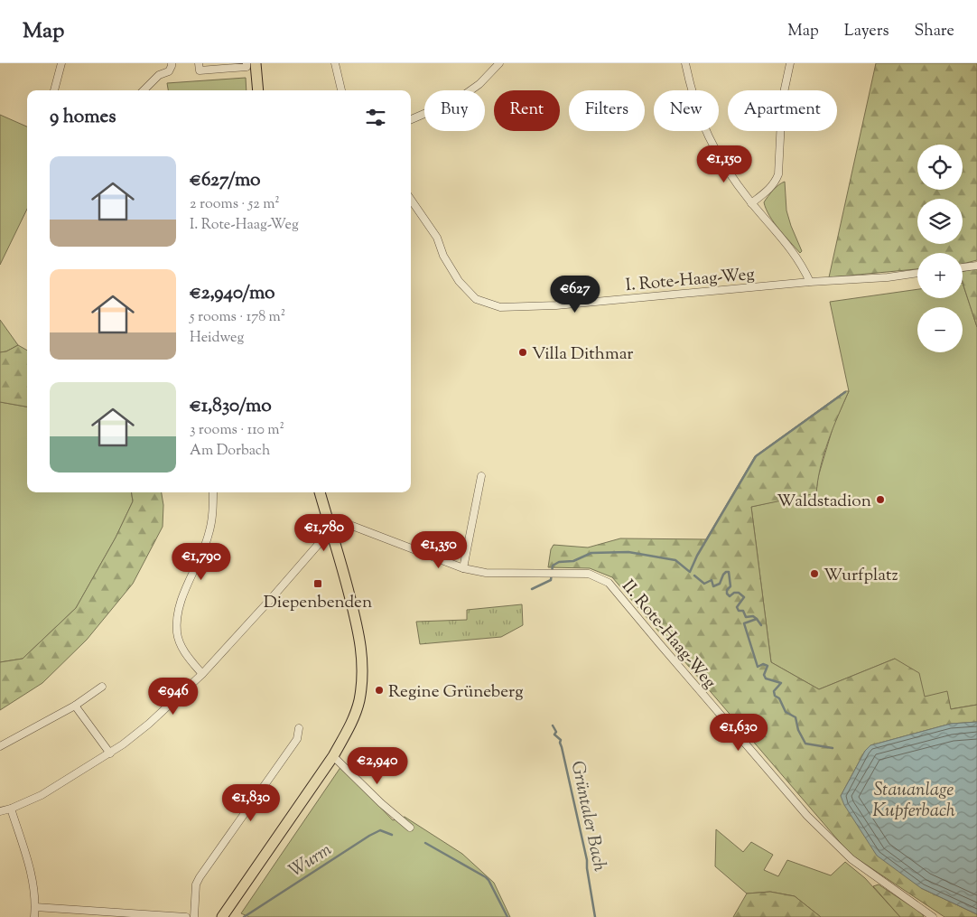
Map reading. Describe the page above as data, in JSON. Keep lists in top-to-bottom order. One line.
{"streets":{"street":["I. Rote-Haag-Weg","II. Rote-Haag-Weg"]},"water":["Stauanlage Kupferbach","Grüntaler Bach","Wurm"],"places":{"other":["Villa Dithmar","Waldstadion","Wurfplatz","Regine Grüneberg"],"transit":["Diepenbenden"]},"page":{"header":"Map","nav":["Map","Layers","Share"],"chip":["Buy","Rent","Filters","New","Apartment"],"heading":"9 homes","map_buttons":["+","−"],"list":[{"name":"€627/mo","note":"2 rooms · 52 m² · I. Rote-Haag-Weg"},{"name":"€2,940/mo","note":"5 rooms · 178 m² · Heidweg"},{"name":"€1,830/mo","note":"3 rooms · 110 m² · Am Dorbach"}],"price":["€1,150","€627","€1,780","€1,350","€1,790","€946","€1,630","€2,940","€1,830"]}}
